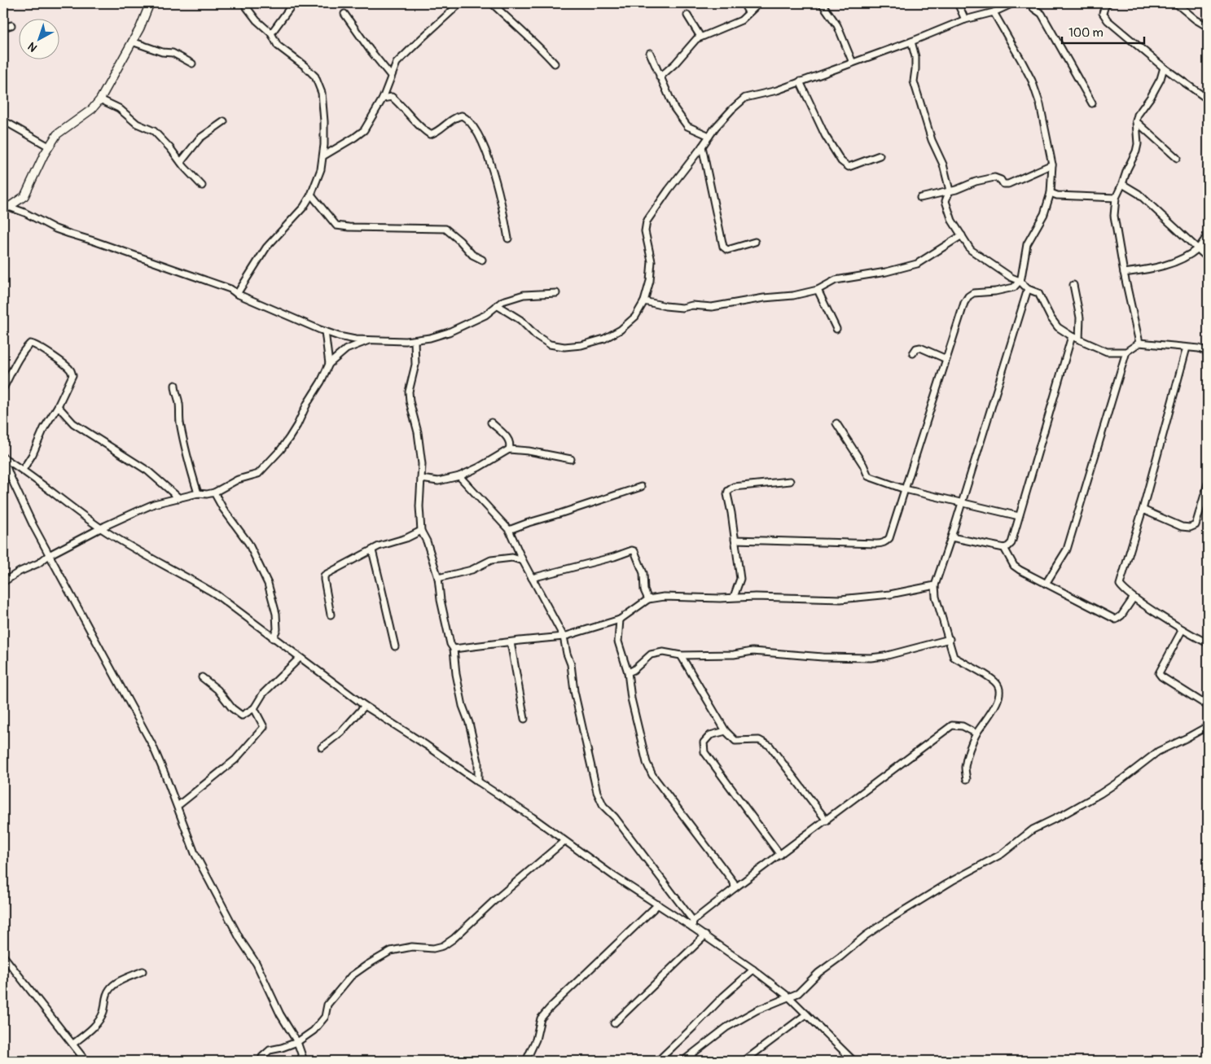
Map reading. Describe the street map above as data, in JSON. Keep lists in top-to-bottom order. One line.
{"scale_bar":"100 m","north":"bottom left"}
